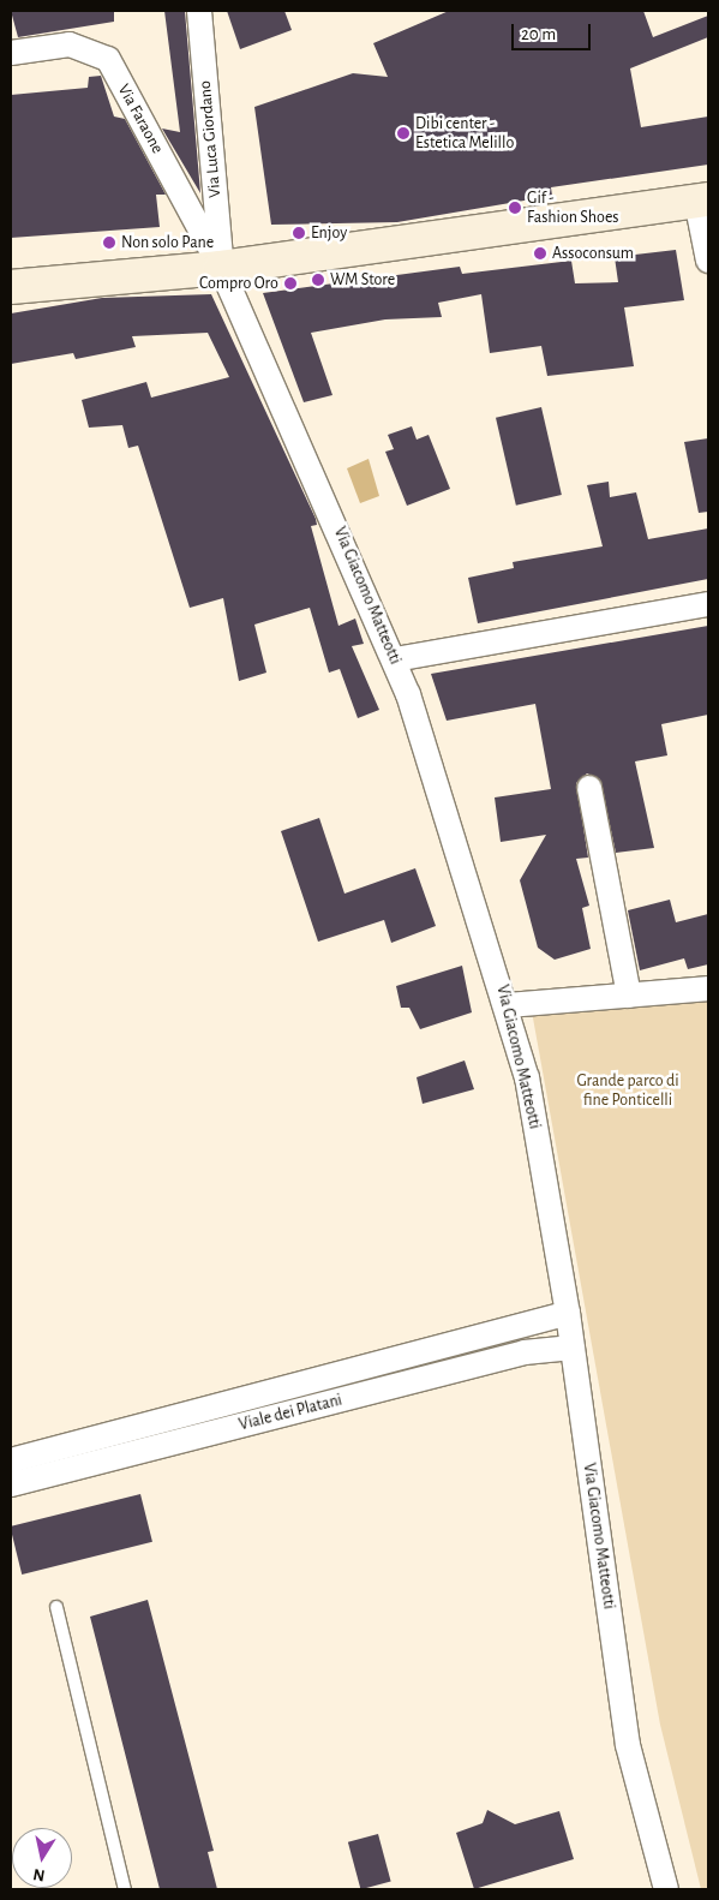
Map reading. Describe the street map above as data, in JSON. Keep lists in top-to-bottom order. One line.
{"streets":{"street":["Via Faraone","Via Luca Giordano","Via Giacomo Matteotti","Viale dei Platani"]},"crossings":[["Via Faraone","Via Luca Giordano"],["Via Faraone","Via Giacomo Matteotti"],["Via Luca Giordano","Via Giacomo Matteotti"],["Via Giacomo Matteotti","Viale dei Platani"]],"parks":["Grande parco di fine Ponticelli"],"places":["Dibi center - Estetica Melillo","Gif - Fashion Shoes","Enjoy","Non solo Pane","Assoconsum","WM Store","Compro Oro"],"scale_bar":"20 m","north":"bottom"}
